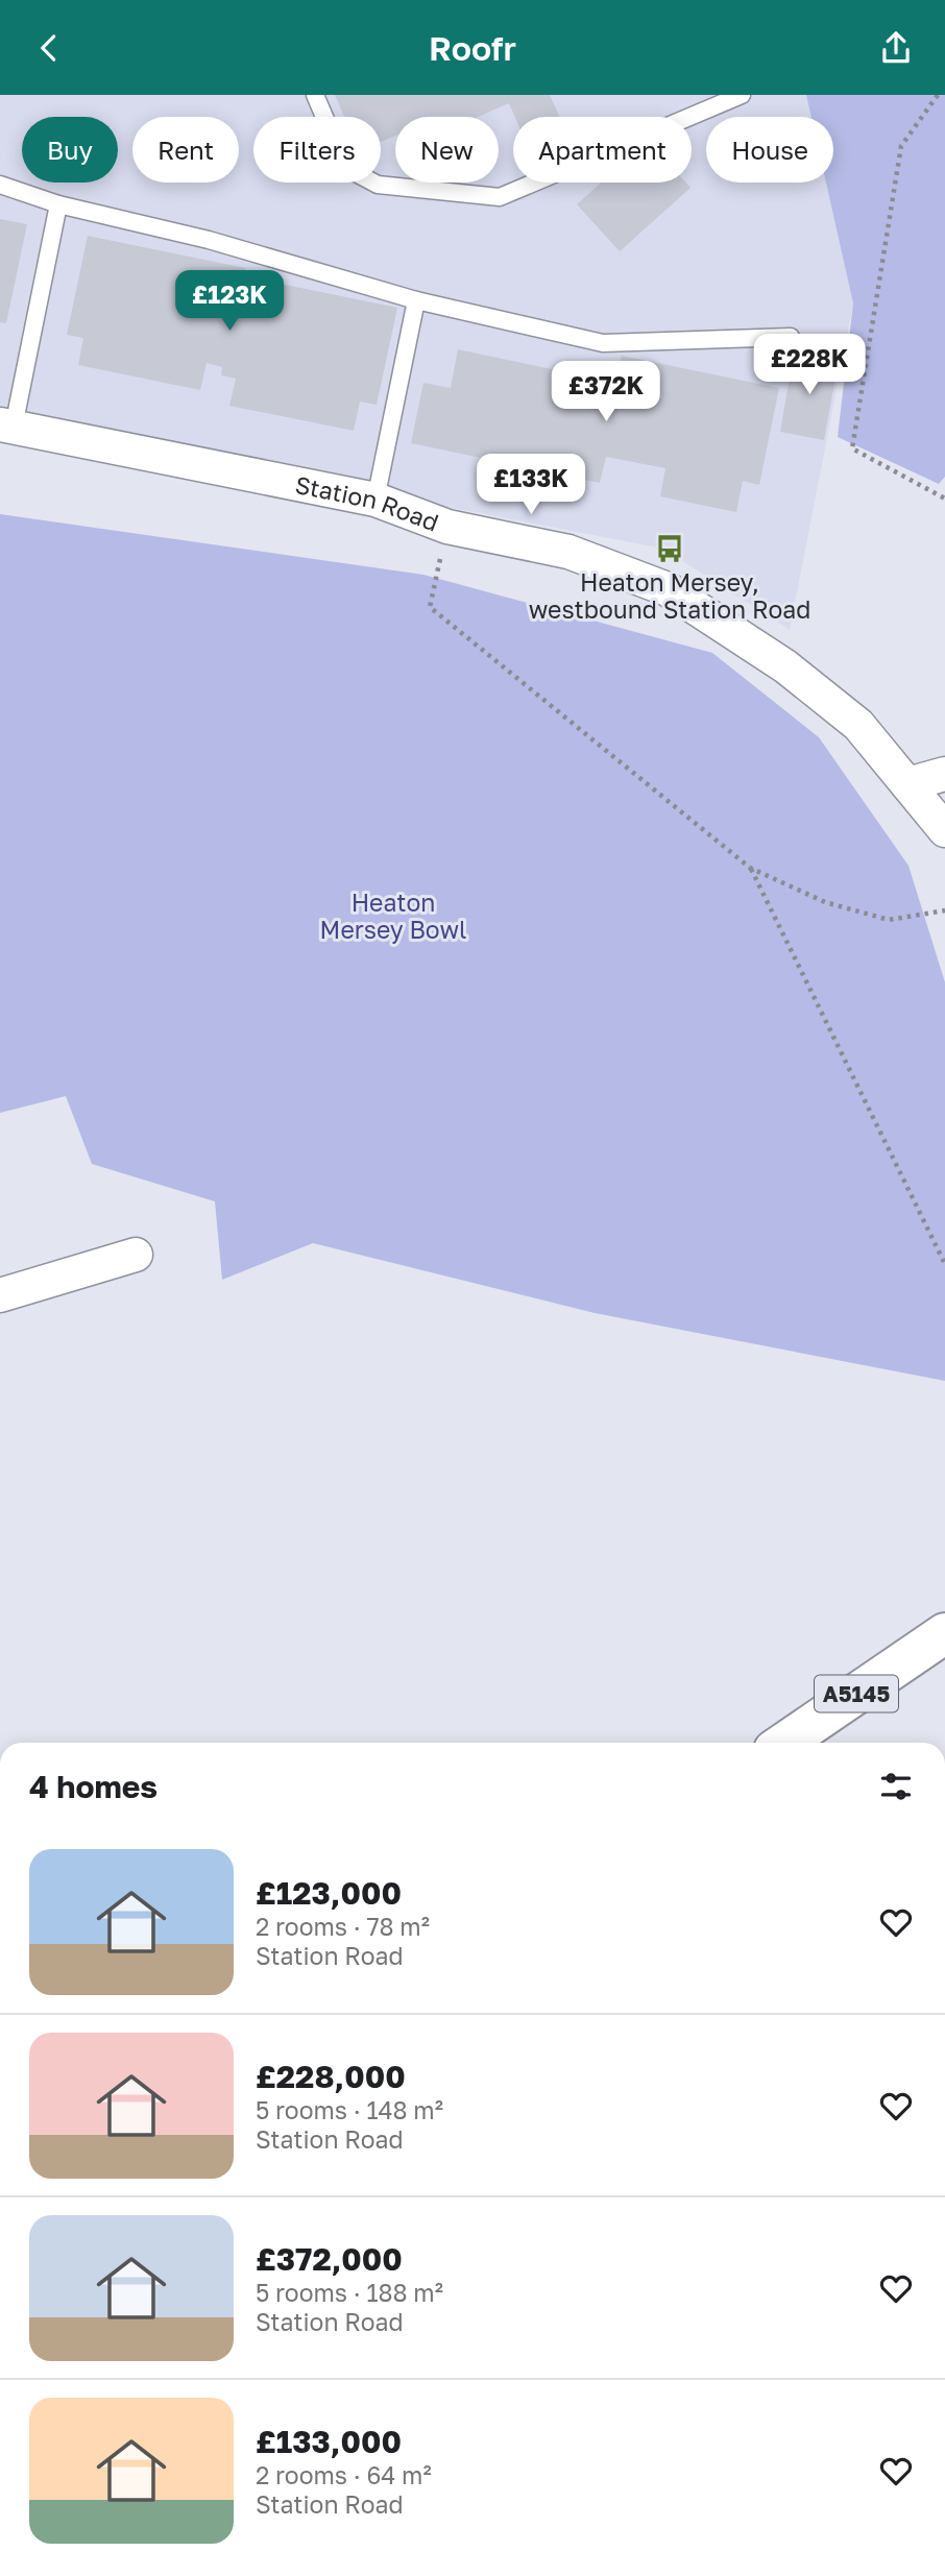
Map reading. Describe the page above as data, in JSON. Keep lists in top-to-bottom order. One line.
{"streets":{"main road":["A5145"],"street":["Station Road"]},"parks":["Heaton Mersey Bowl"],"places":{"bus stop":["Heaton Mersey, westbound Station Road"]},"page":{"header":"Roofr","chip":["Buy","Rent","Filters","New","Apartment","House"],"price":["£123K","£228K","£372K","£133K"],"heading":"4 homes","list":[{"name":"£123,000","note":"2 rooms · 78 m² · Station Road"},{"name":"£228,000","note":"5 rooms · 148 m² · Station Road"},{"name":"£372,000","note":"5 rooms · 188 m² · Station Road"},{"name":"£133,000","note":"2 rooms · 64 m² · Station Road"}]}}
